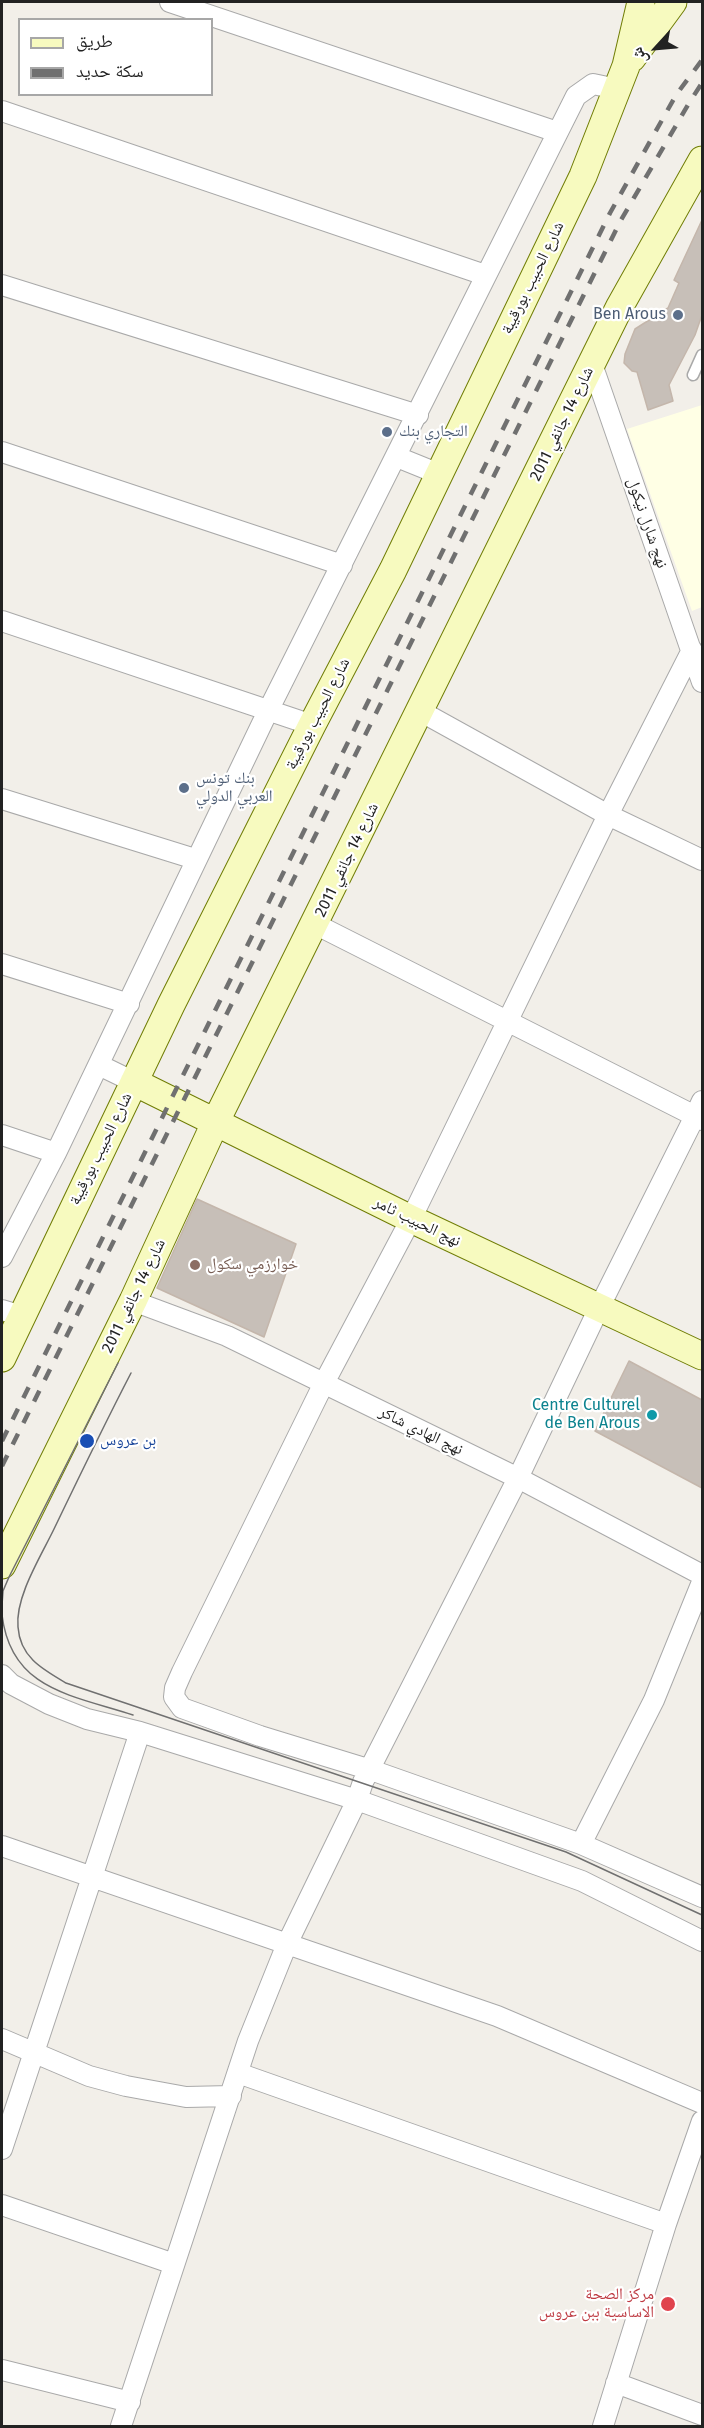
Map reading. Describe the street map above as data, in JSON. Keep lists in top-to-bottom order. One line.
{"streets":{"street":["شارع الحبيب بورقيبة","شارع 14 جانفي 2011","نهج شارل نيكول","نهج الحبيب ثامر","نهج الهادي شاكر"]},"crossings":[["شارع الحبيب بورقيبة","نهج الحبيب ثامر"],["شارع 14 جانفي 2011","نهج شارل نيكول"],["شارع 14 جانفي 2011","نهج الحبيب ثامر"],["شارع 14 جانفي 2011","نهج الهادي شاكر"]],"places":["Ben Arous","التجاري بنك","بنك تونس العربي الدولي","خوارزمي سكول","Centre Culturel de Ben Arous","بن عروس","مركز الصحة الاساسية ببن عروس"],"legend":["طريق","سكة حديد"],"north":"bottom left"}
